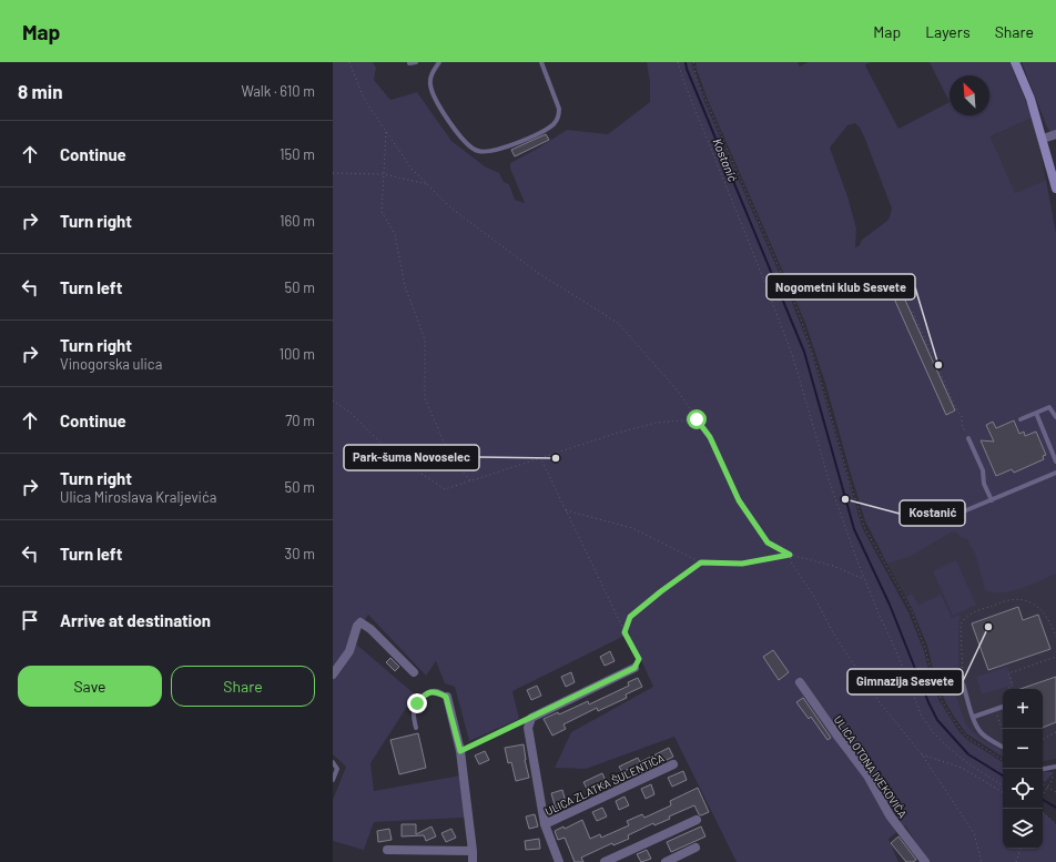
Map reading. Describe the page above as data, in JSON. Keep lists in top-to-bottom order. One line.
{"streets":{"street":["ULICA OTONA IVEKOVIĆA","ULICA ZLATKA ŠULENTIĆA"]},"water":["Kostanić"],"places":["Nogometni klub Sesvete","Park-šuma Novoselec","Kostanić","Gimnazija Sesvete"],"north":"top left","page":{"header":"Map","nav":["Map","Layers","Share"],"heading":["8 min","Walk · 610 m"],"list":[["Continue","150 m"],["Turn right","160 m"],["Turn left","50 m"],["Turn right","Vinogorska ulica","100 m"],["Continue","70 m"],["Turn right","Ulica Miroslava Kraljevića","50 m"],["Turn left","30 m"],"Arrive at destination"],"buttons":["Save","Share"],"map_buttons":["+","−"]}}
